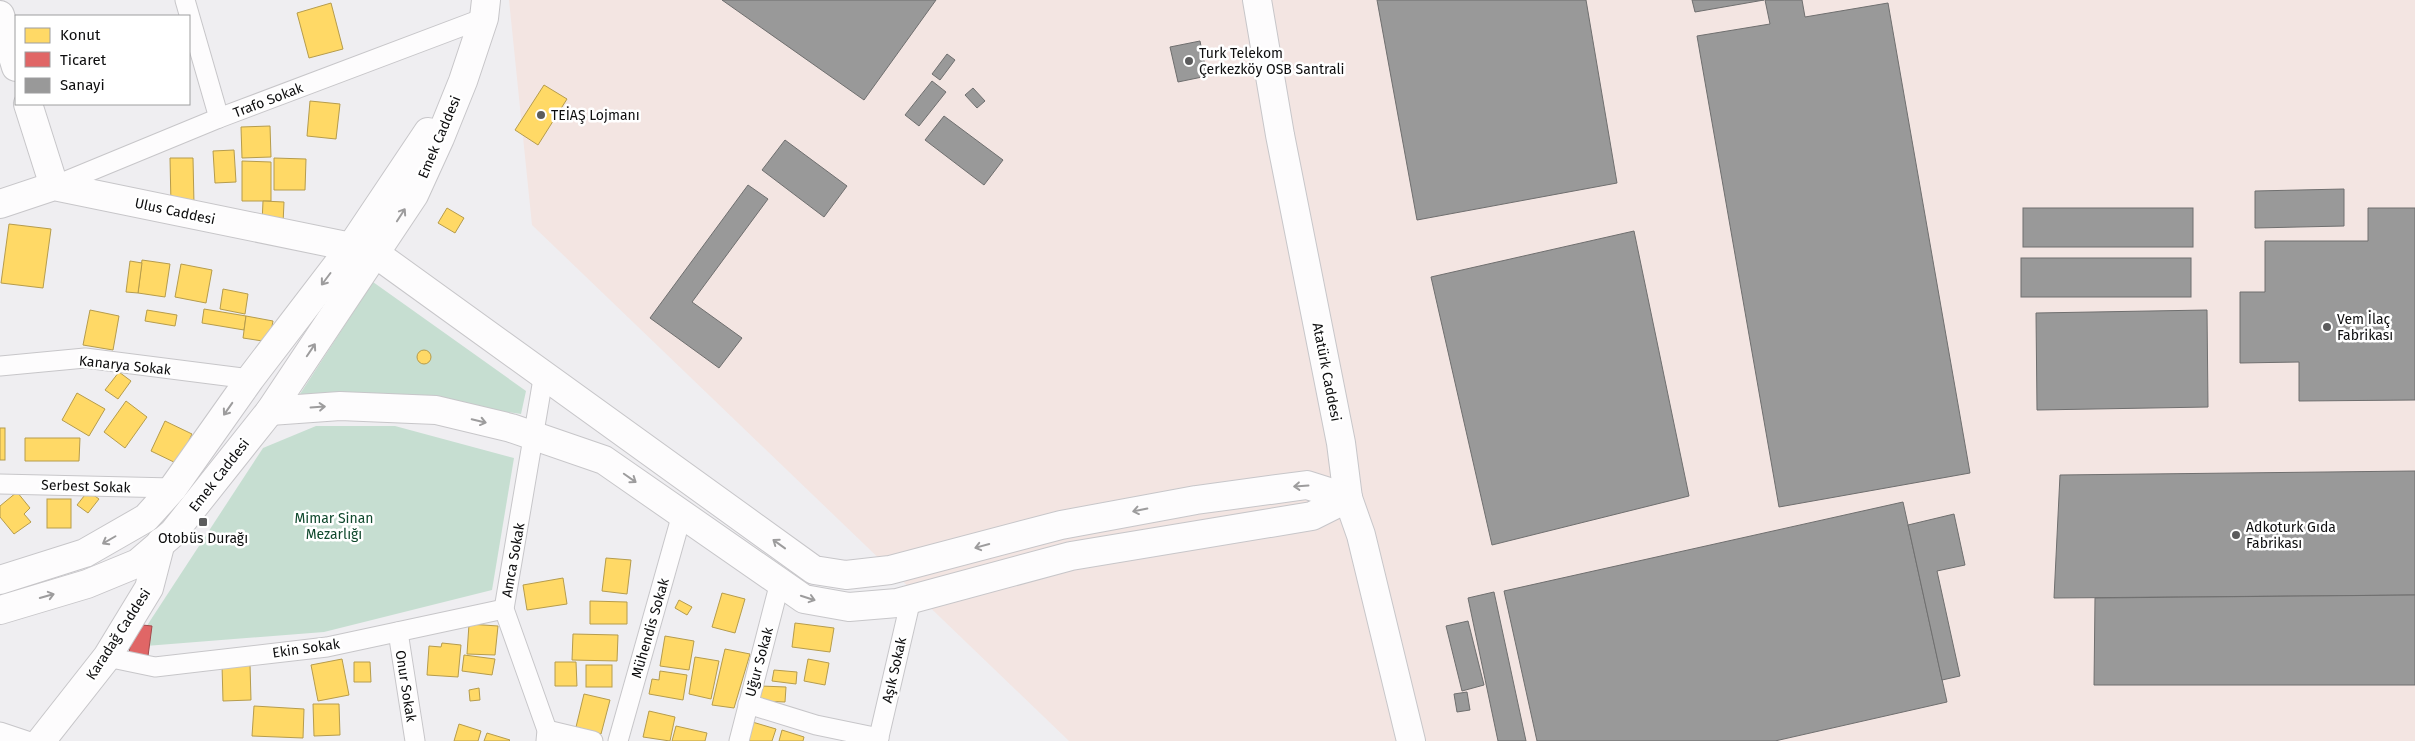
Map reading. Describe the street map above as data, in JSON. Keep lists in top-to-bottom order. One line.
{"streets":{"street":["Trafo Sokak","Emek Caddesi","Ulus Caddesi","Kanarya Sokak","Atatürk Caddesi","Serbest Sokak","Amca Sokak","Mühendis Sokak","Karadağ Caddesi","Ekin Sokak","Uğur Sokak","Aşık Sokak","Onur Sokak"]},"crossings":[["Trafo Sokak","Emek Caddesi"],["Trafo Sokak","Ulus Caddesi"],["Emek Caddesi","Ulus Caddesi"],["Emek Caddesi","Kanarya Sokak"],["Emek Caddesi","Serbest Sokak"],["Emek Caddesi","Karadağ Caddesi"],["Amca Sokak","Ekin Sokak"],["Karadağ Caddesi","Ekin Sokak"],["Ekin Sokak","Onur Sokak"]],"parks":["Mimar Sinan Mezarlığı"],"places":{"other":["Turk Telekom Çerkezköy OSB Santrali","TEİAŞ Lojmanı","Vem İlaç Fabrikası","Adkoturk Gıda Fabrikası"],"transit":["Otobüs Durağı"]},"legend":["Konut","Ticaret","Sanayi"]}
